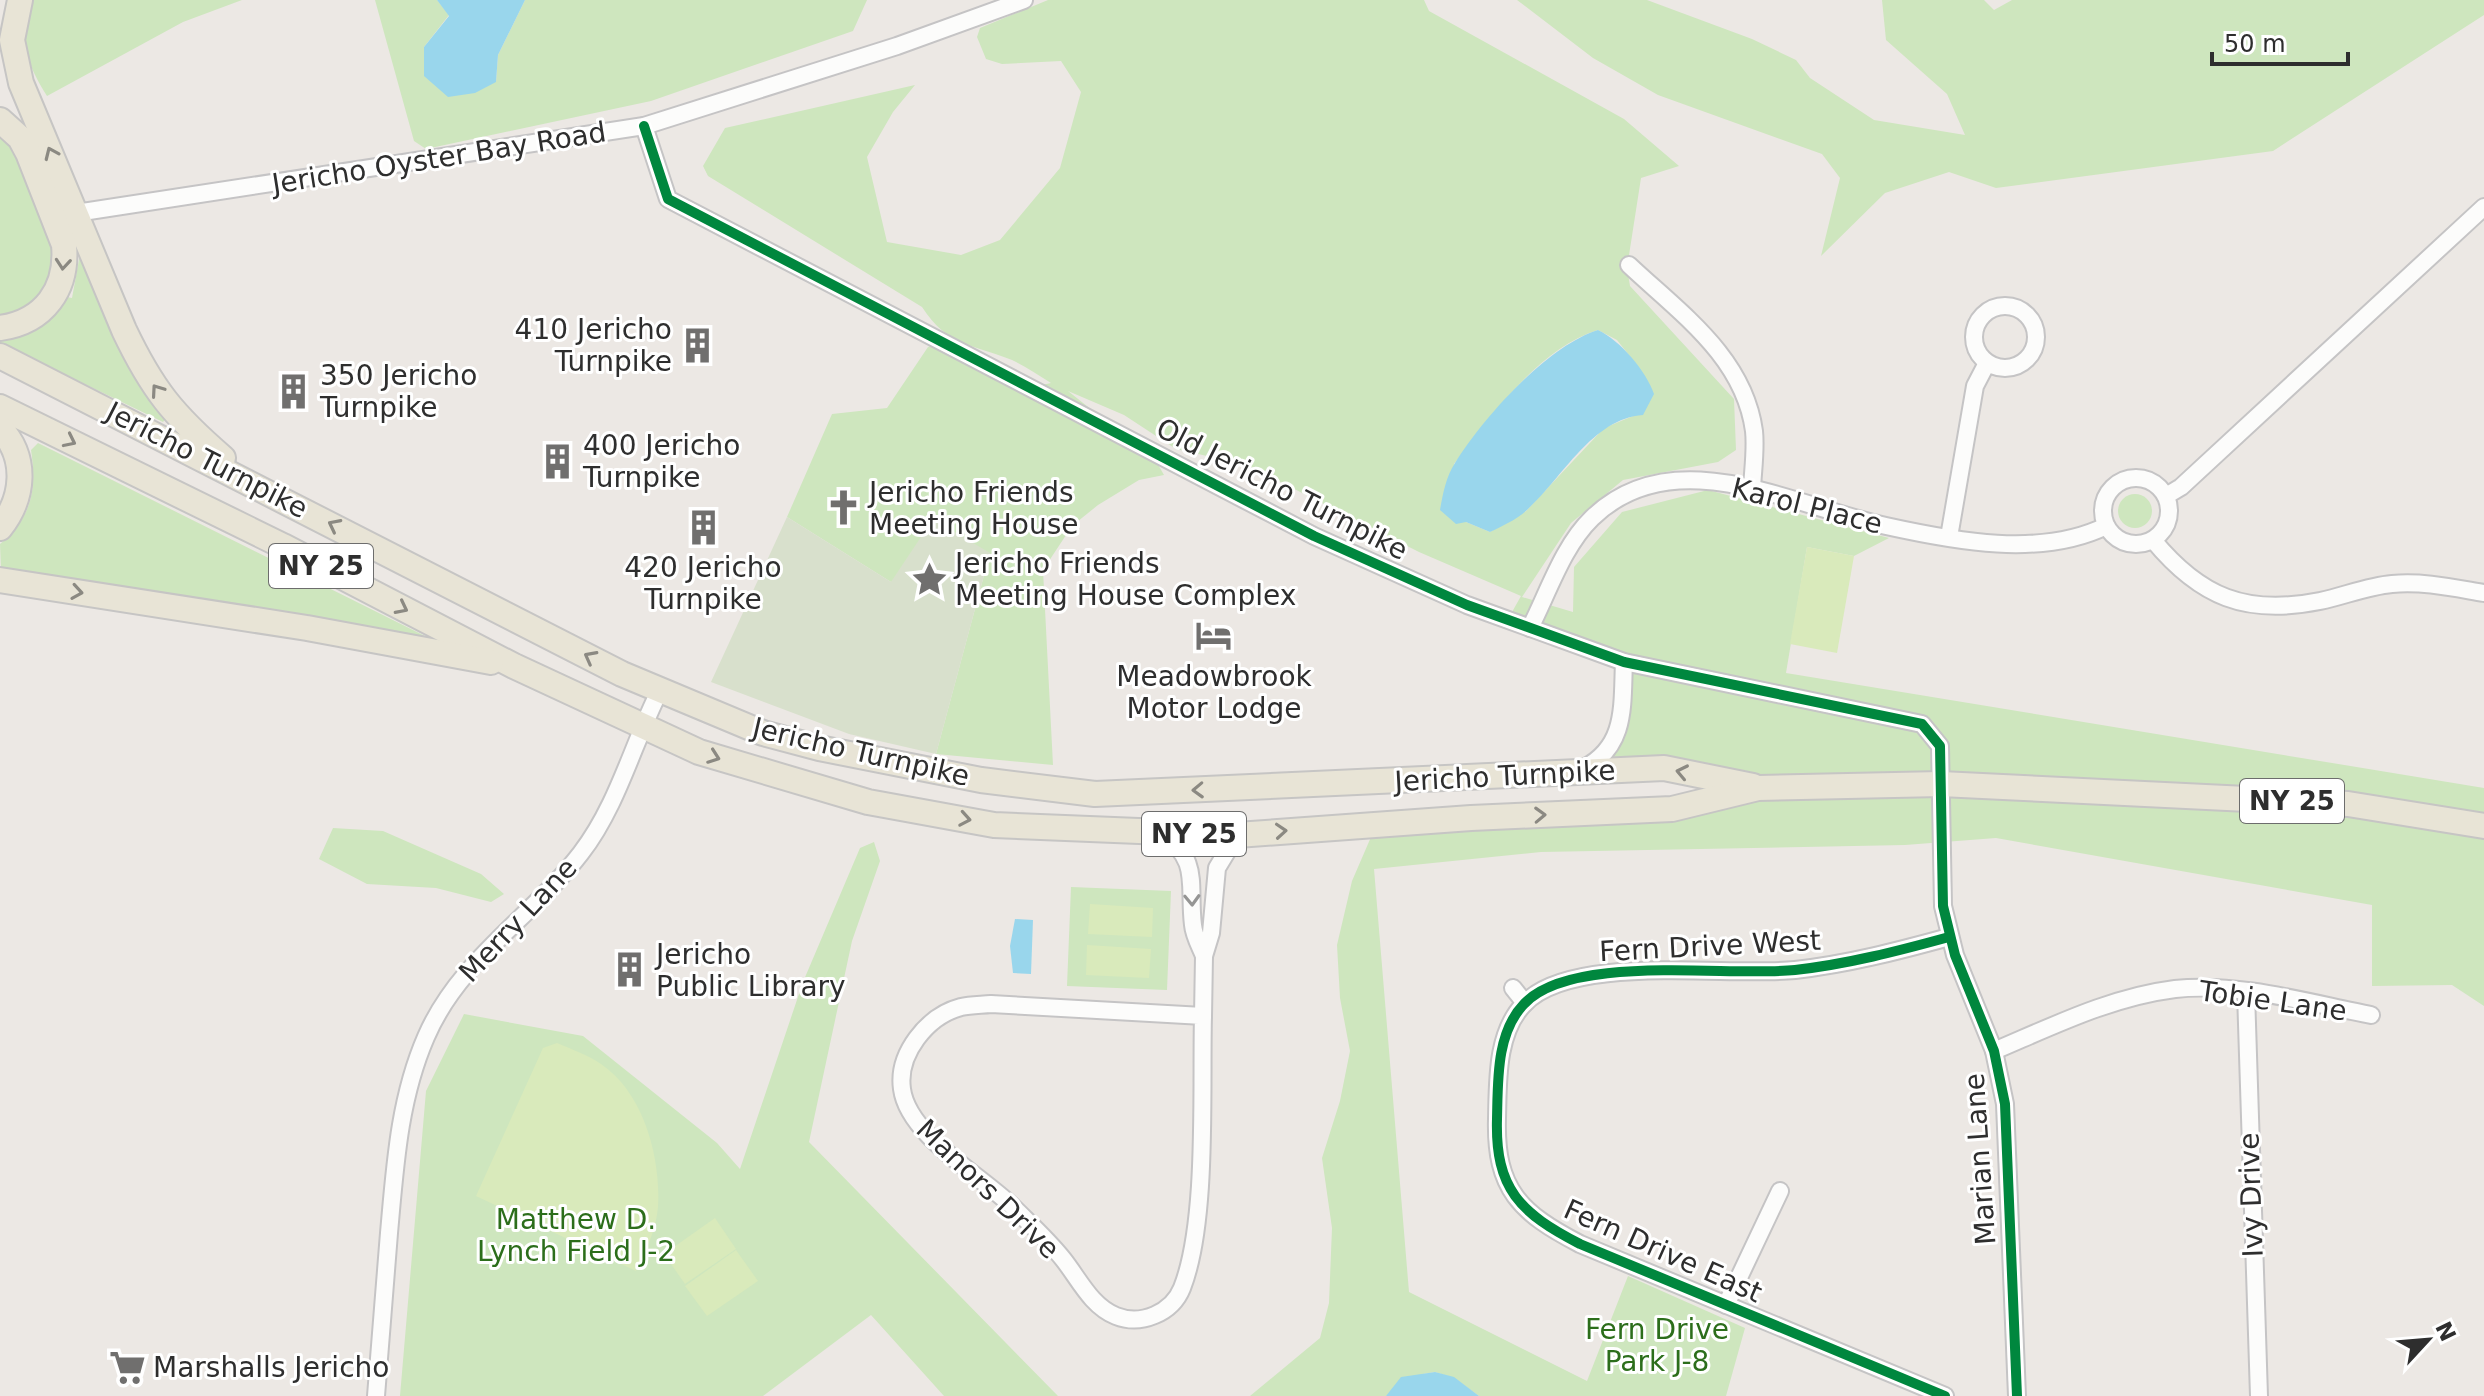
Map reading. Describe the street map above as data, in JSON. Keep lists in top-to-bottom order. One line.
{"streets":{"main road":["Jericho Turnpike","NY 25"],"street":["Jericho Oyster Bay Road","Old Jericho Turnpike","Karol Place","Merry Lane","Fern Drive West","Tobie Lane","Marian Lane","Manors Drive","Ivy Drive","Fern Drive East"]},"crossings":[["Jericho Oyster Bay Road","Old Jericho Turnpike"],["Jericho Turnpike","Old Jericho Turnpike"],["Jericho Turnpike","Merry Lane"],["Jericho Turnpike","Marian Lane"],["Jericho Turnpike","Manors Drive"],["Old Jericho Turnpike","Karol Place"],["Old Jericho Turnpike","Marian Lane"],["Fern Drive West","Marian Lane"],["Fern Drive West","Fern Drive East"],["Tobie Lane","Marian Lane"],["Tobie Lane","Ivy Drive"]],"parks":["Matthew D. Lynch Field J-2","Fern Drive Park J-8"],"places":{"building":["410 Jericho Turnpike","350 Jericho Turnpike","400 Jericho Turnpike","420 Jericho Turnpike","Jericho Public Library"],"church":["Jericho Friends Meeting House"],"place":["Jericho Friends Meeting House Complex"],"hotel":["Meadowbrook Motor Lodge"],"supermarket":["Marshalls Jericho"]},"scale_bar":"50 m","north":"top right"}
